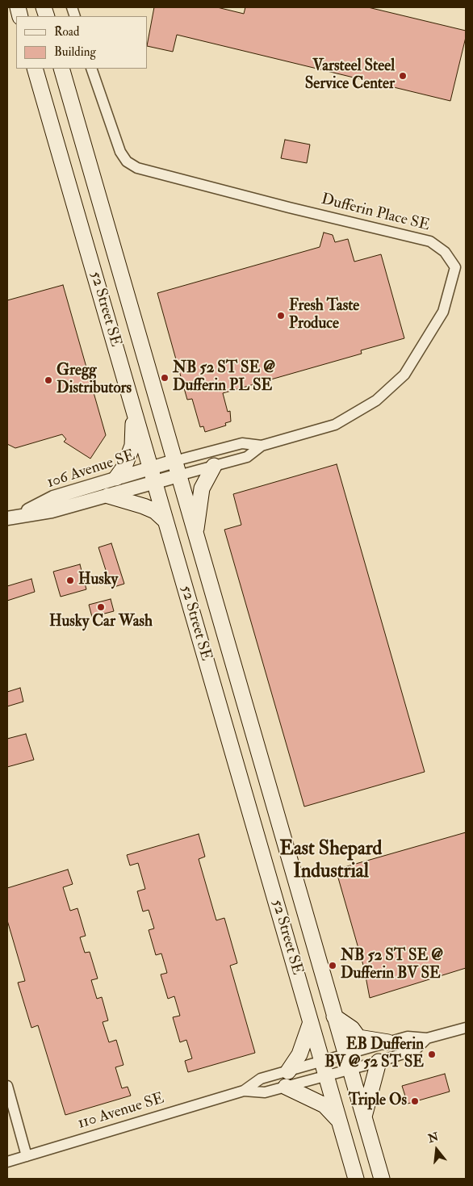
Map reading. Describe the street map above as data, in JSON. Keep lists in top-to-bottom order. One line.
{"streets":{"main road":["52 Street SE"],"street":["Dufferin Place SE","106 Avenue SE","110 Avenue SE"]},"crossings":[["Dufferin Place SE","52 Street SE"],["Dufferin Place SE","106 Avenue SE"],["52 Street SE","106 Avenue SE"],["52 Street SE","110 Avenue SE"]],"districts":["East Shepard Industrial"],"places":["Varsteel Steel Service Center","Fresh Taste Produce","NB 52 ST SE @ Dufferin PL SE","Gregg Distributors","Husky","Husky Car Wash","NB 52 ST SE @ Dufferin BV SE","EB Dufferin BV @ 52 ST SE","Triple Os"],"legend":["Road","Building"],"north":"top"}
